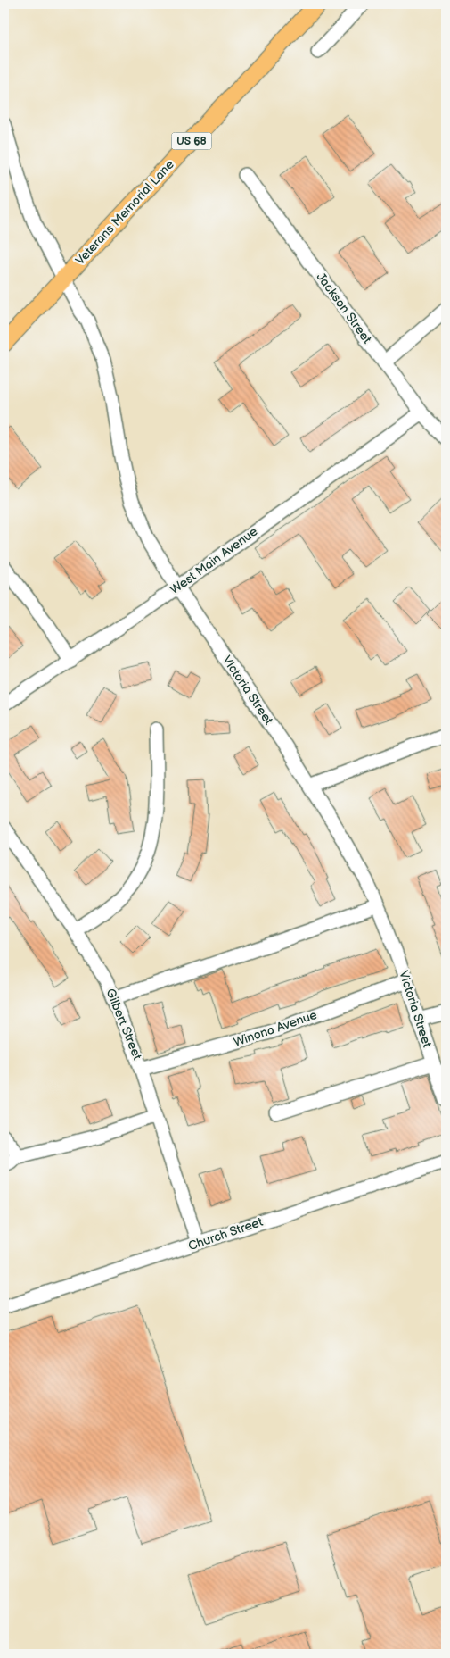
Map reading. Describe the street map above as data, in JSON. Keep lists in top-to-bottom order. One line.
{"streets":{"main road":["US 68","Veterans Memorial Lane"],"street":["Jackson Street","West Main Avenue","Victoria Street","Gilbert Street","Winona Avenue","Church Street"]},"crossings":[["Veterans Memorial Lane","Victoria Street"],["Jackson Street","West Main Avenue"],["West Main Avenue","Victoria Street"],["Victoria Street","Winona Avenue"],["Gilbert Street","Winona Avenue"],["Gilbert Street","Church Street"]]}
